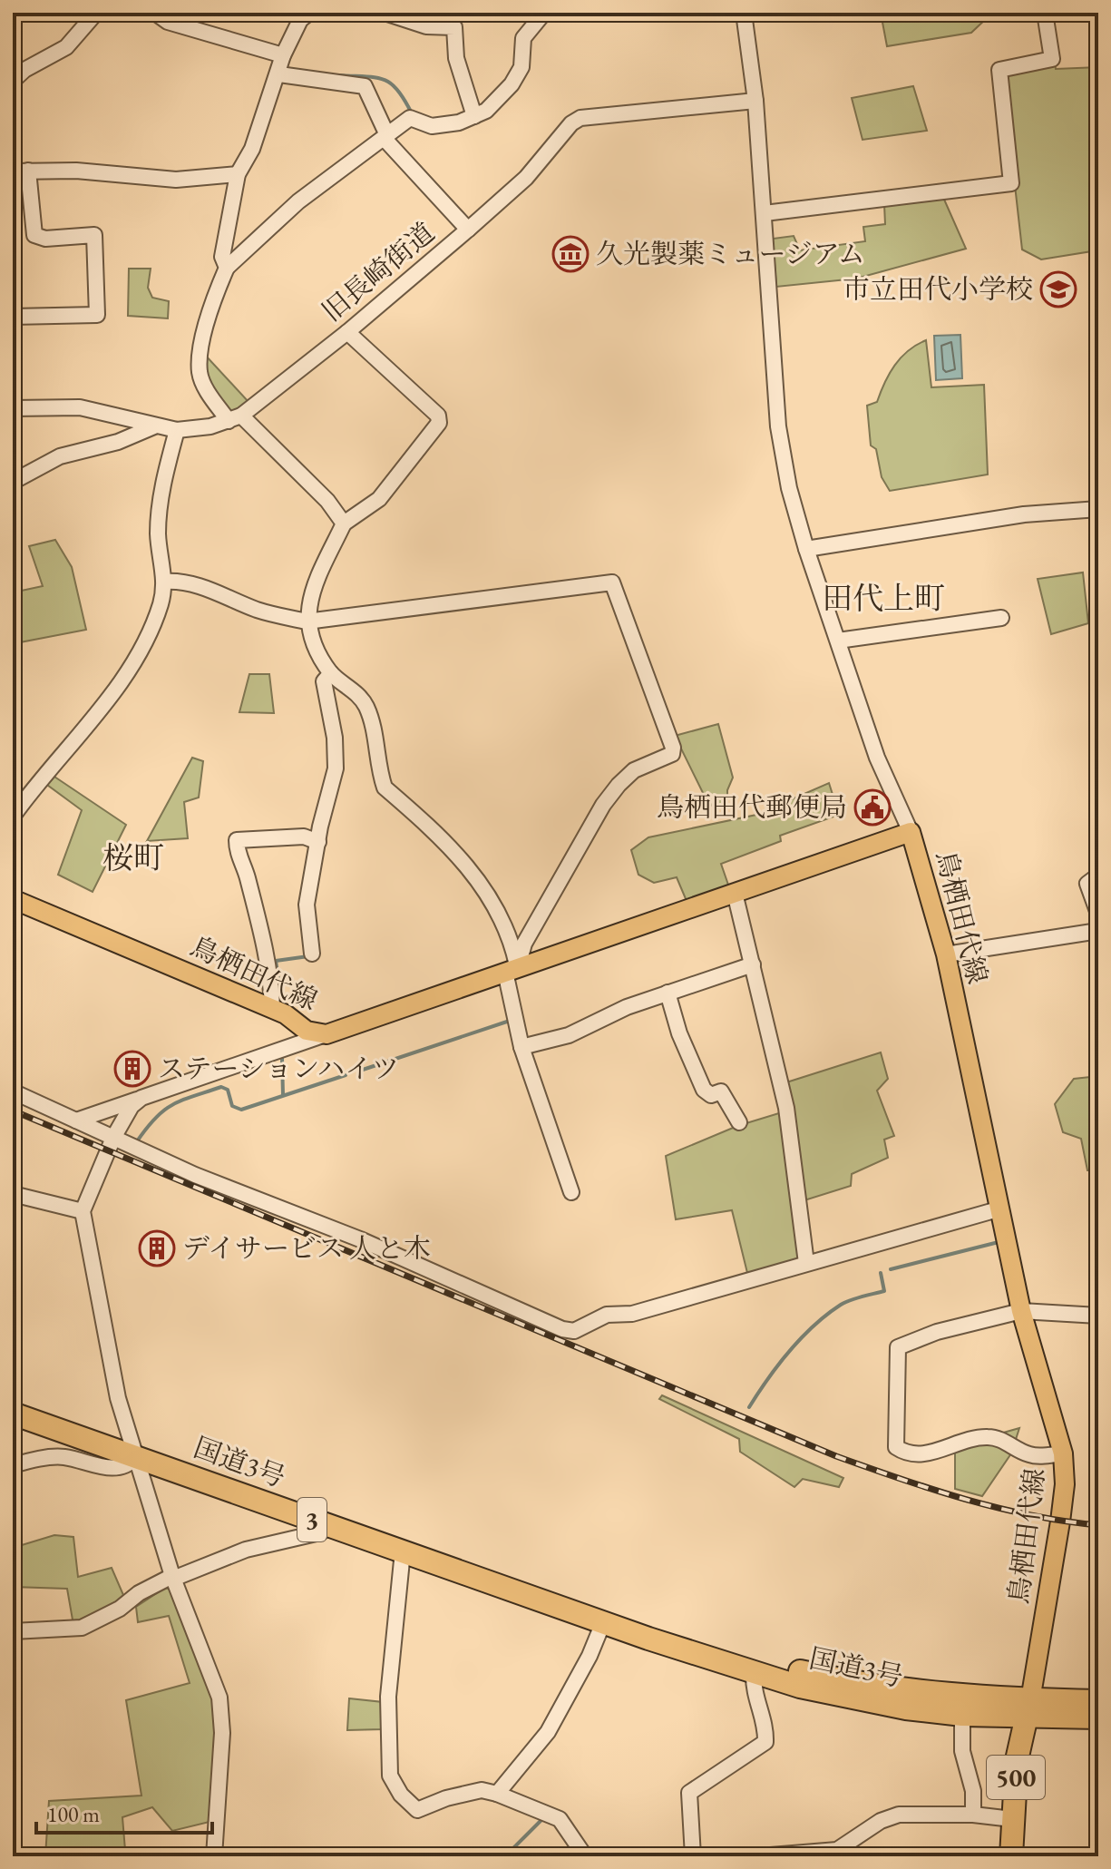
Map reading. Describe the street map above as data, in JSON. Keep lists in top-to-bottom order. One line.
{"streets":{"highway":["国道3号","3","500"],"main road":["鳥栖田代線"],"street":["旧長崎街道"]},"crossings":[["鳥栖田代線","国道3号"],["鳥栖田代線","500"],["国道3号","500"]],"districts":["田代上町","桜町"],"places":{"museum":["久光製薬ミュージアム"],"school or university":["市立田代小学校"],"public building":["鳥栖田代郵便局"],"building":["ステーションハイツ","デイサービス 人と木"]},"scale_bar":"100 m"}
